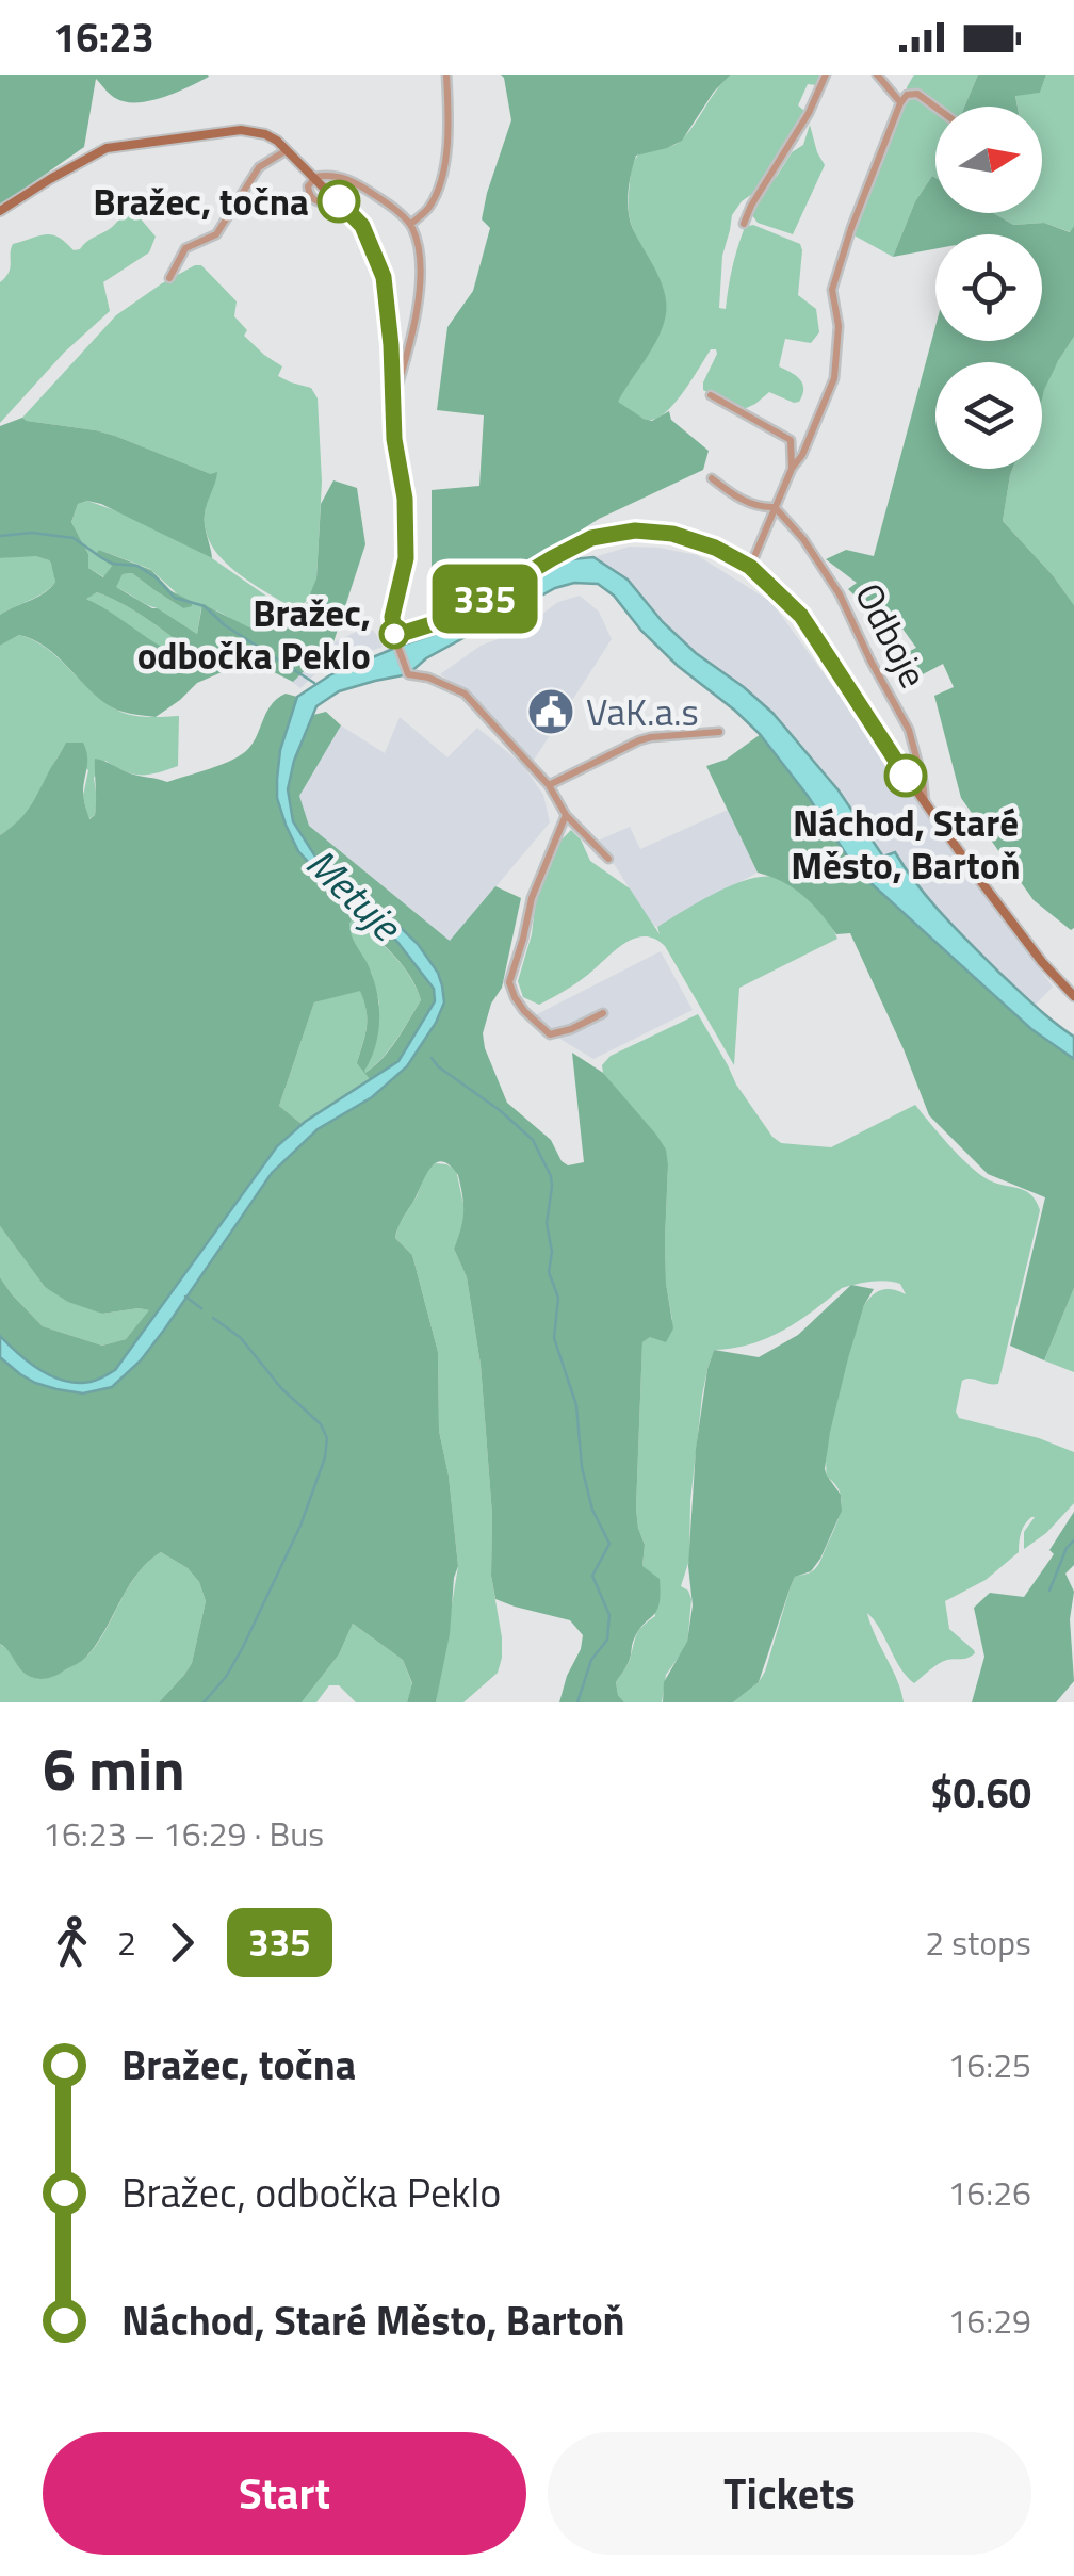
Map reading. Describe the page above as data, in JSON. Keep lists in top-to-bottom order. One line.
{"streets":{"street":["Odboje"]},"water":["Metuje"],"places":{"other":["Bražec, točna","Bražec, odbočka Peklo","Náchod, Staré Město, Bartoň"],"public building":["VaK.a.s"]},"lines":["bus line 335"],"north":"right","page":{"status":"16:23","on_map":"335","heading":["6 min","16:23 – 16:29 · Bus","$0.60"],"legs":["2","335","2 stops"],"list":[{"name":"Bražec, točna","value":"16:25"},{"name":"Bražec, odbočka Peklo","value":"16:26"},{"name":"Náchod, Staré Město, Bartoň","value":"16:29"}],"buttons":["Start","Tickets"]}}
